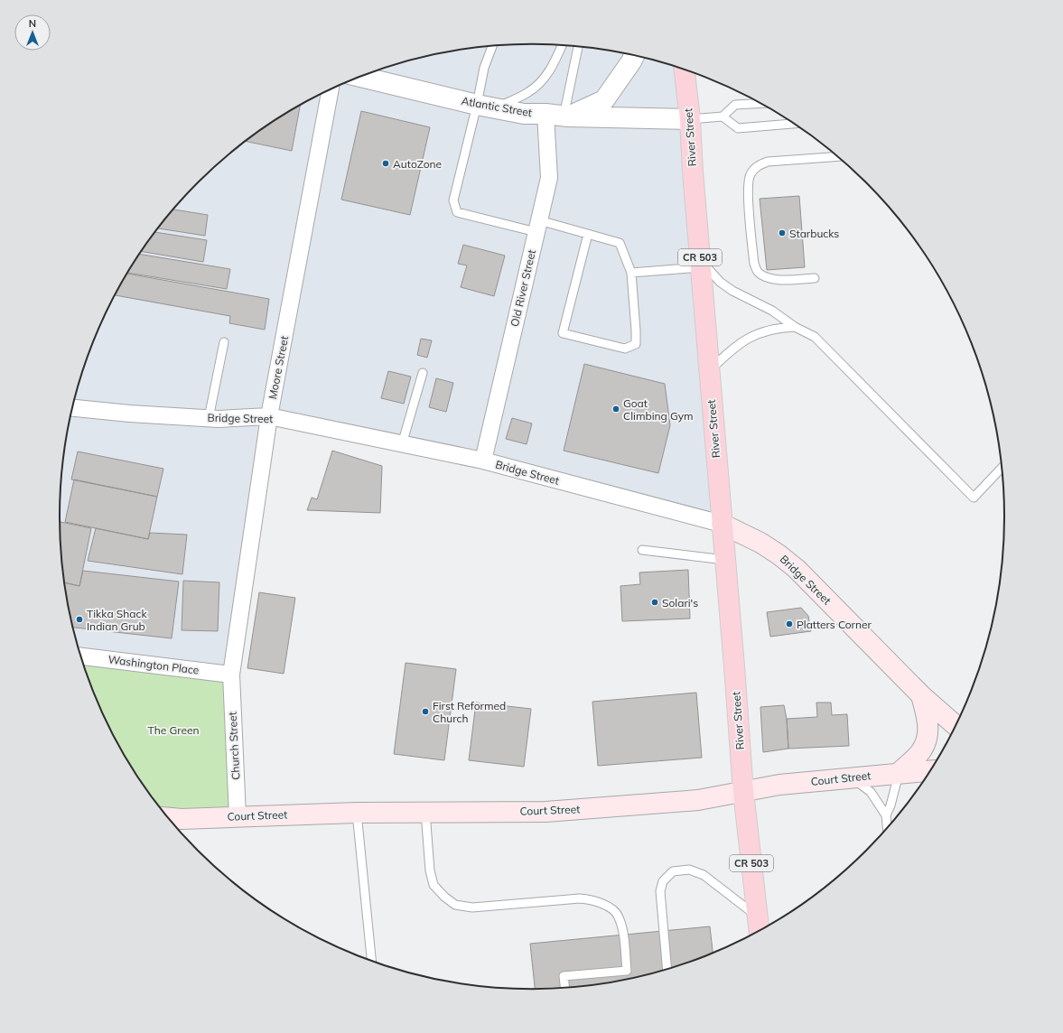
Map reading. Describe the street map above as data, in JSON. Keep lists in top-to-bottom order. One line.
{"streets":{"main road":["River Street","CR 503","Bridge Street","Court Street"],"street":["Atlantic Street","Old River Street","Moore Street","Washington Place","Church Street"]},"crossings":[["Atlantic Street","River Street"],["Atlantic Street","Old River Street"],["River Street","CR 503"],["River Street","Bridge Street"],["River Street","Court Street"],["CR 503","Court Street"],["Old River Street","Bridge Street"],["Moore Street","Bridge Street"],["Moore Street","Washington Place"],["Moore Street","Church Street"],["Bridge Street","Court Street"],["Washington Place","Church Street"],["Church Street","Court Street"]],"parks":["The Green"],"places":["AutoZone","Starbucks","Goat Climbing Gym","Solari's","Tikka Shack Indian Grub","Platters Corner","First Reformed Church"],"north":"top"}
